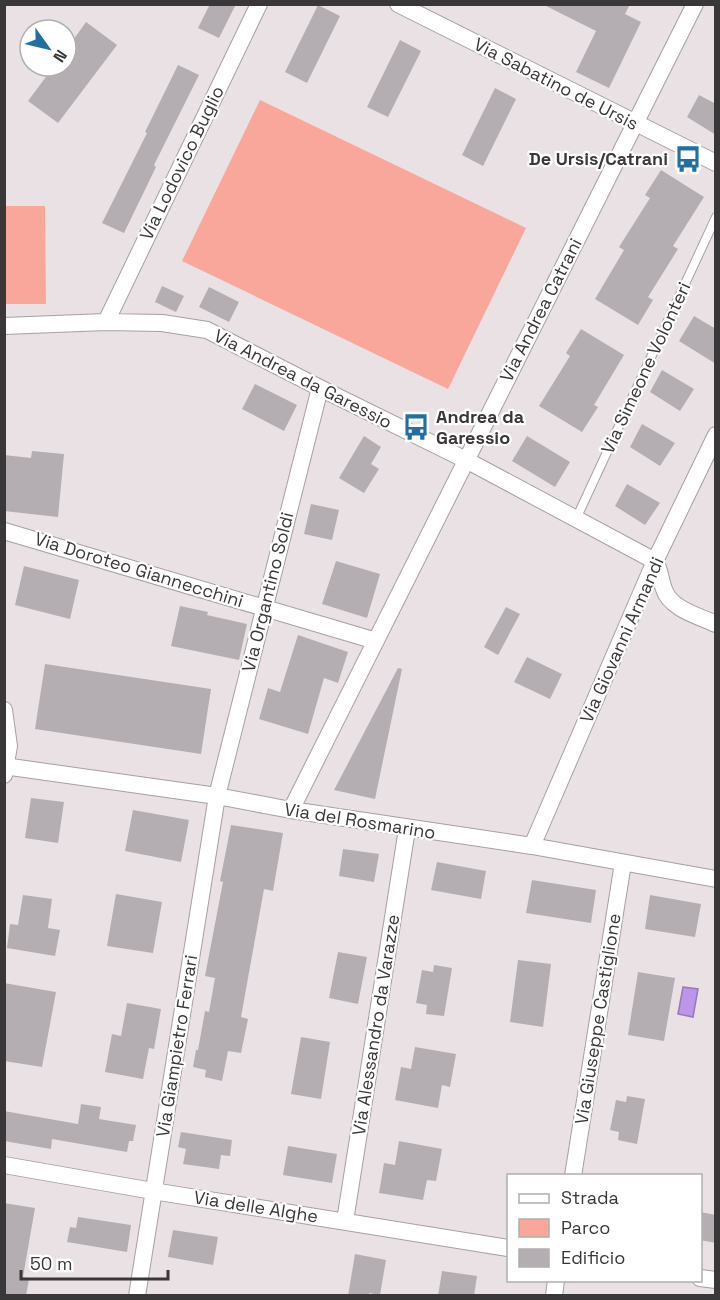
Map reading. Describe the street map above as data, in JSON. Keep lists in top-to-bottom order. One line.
{"streets":{"street":["Via Sabatino de Ursis","Via Lodovico Buglio","Via Andrea Catrani","Via Andrea da Garessio","Via Doroteo Giannecchini","Via Organtino Soldi","Via Giovanni Armandi","Via del Rosmarino","Via Giuseppe Castiglione","Via Alessandro da Varazze","Via Giampietro Ferrari","Via delle Alghe"],"lane":["Via Simeone Volonteri"]},"crossings":[["Via Sabatino de Ursis","Via Andrea Catrani"],["Via Lodovico Buglio","Via Andrea da Garessio"],["Via Andrea Catrani","Via Andrea da Garessio"],["Via Andrea Catrani","Via Doroteo Giannecchini"],["Via Andrea Catrani","Via del Rosmarino"],["Via Simeone Volonteri","Via Andrea da Garessio"],["Via Andrea da Garessio","Via Organtino Soldi"],["Via Andrea da Garessio","Via Giovanni Armandi"],["Via Doroteo Giannecchini","Via Organtino Soldi"],["Via Organtino Soldi","Via del Rosmarino"],["Via Organtino Soldi","Via Giampietro Ferrari"],["Via Giovanni Armandi","Via del Rosmarino"],["Via del Rosmarino","Via Giuseppe Castiglione"],["Via del Rosmarino","Via Alessandro da Varazze"],["Via del Rosmarino","Via Giampietro Ferrari"],["Via Alessandro da Varazze","Via delle Alghe"],["Via Giampietro Ferrari","Via delle Alghe"]],"places":{"bus stop":["De Ursis/Catrani","Andrea da Garessio"]},"legend":["Strada","Parco","Edificio"],"scale_bar":"50 m","north":"bottom right"}
